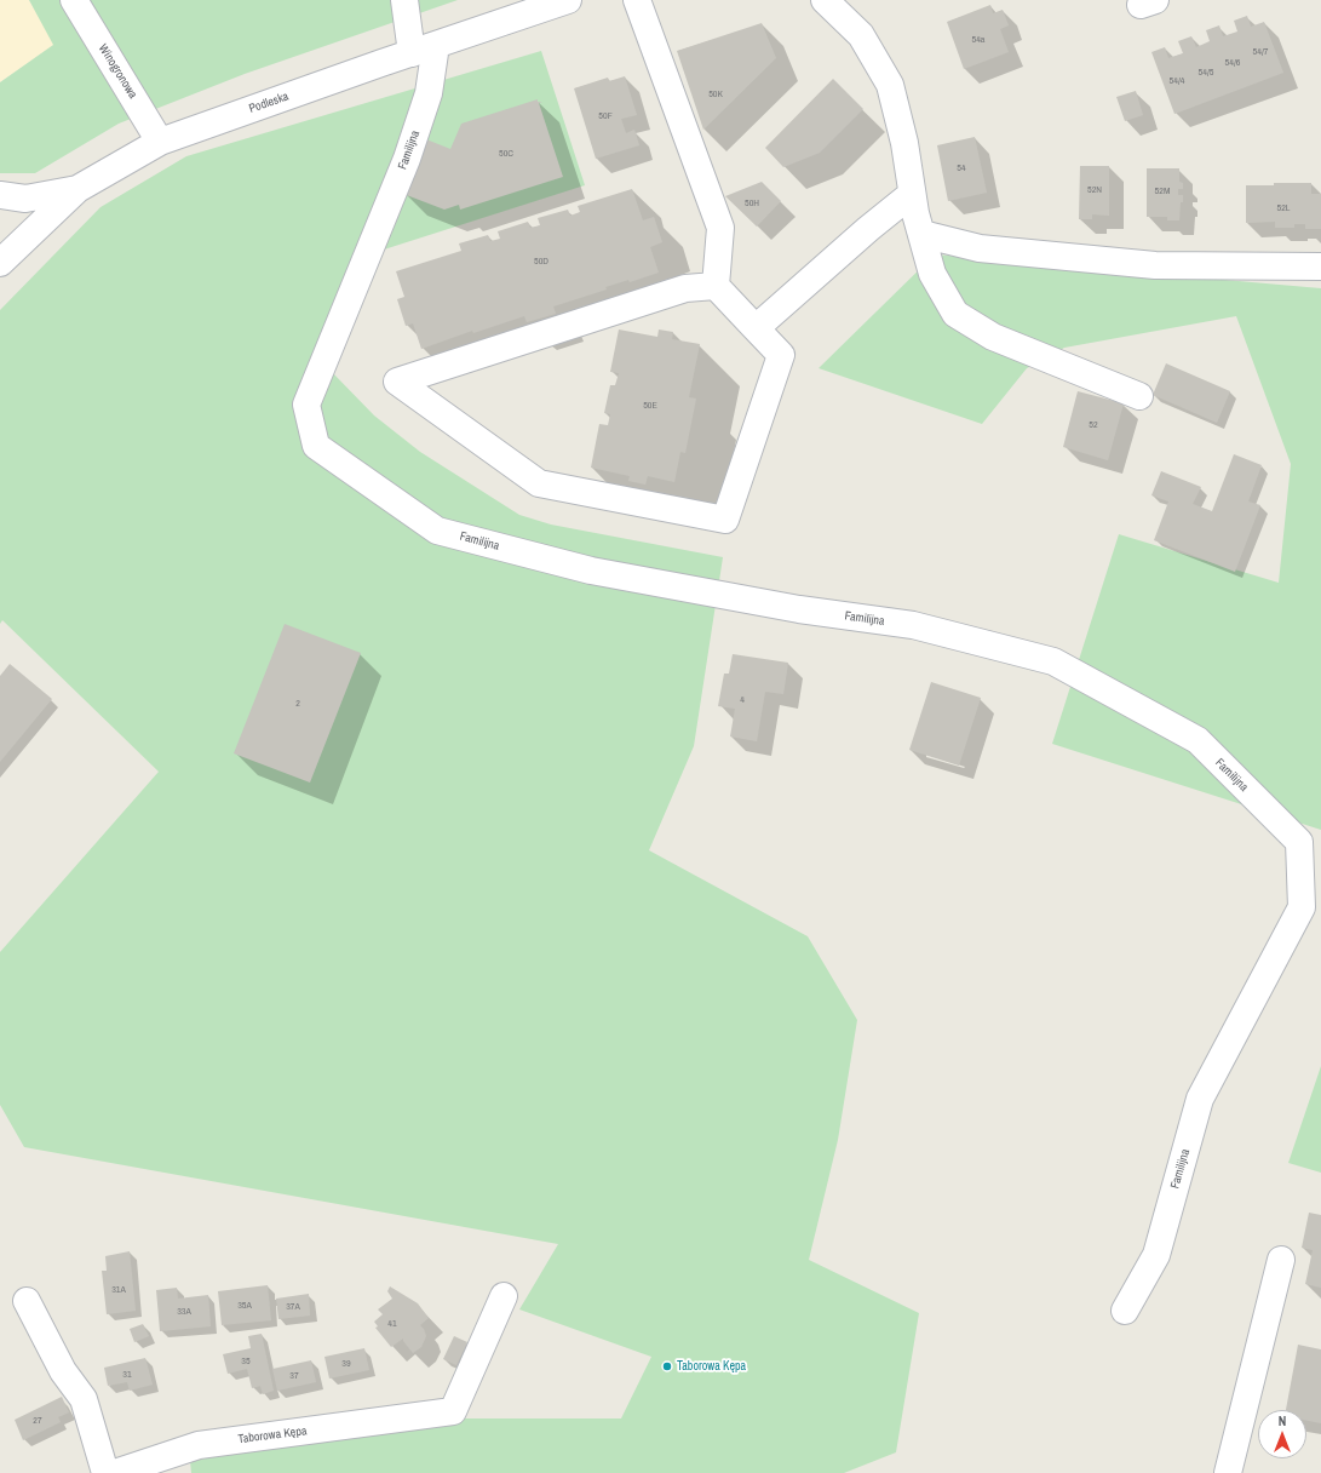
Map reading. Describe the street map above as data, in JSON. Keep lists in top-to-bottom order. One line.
{"streets":{"street":["Winogronowa","Podleska","Familijna","Taborowa Kępa"]},"crossings":[["Winogronowa","Podleska"],["Podleska","Familijna"]],"places":["Taborowa Kępa"],"house_numbers":["54a","54/7","54/6","54/5","54/4","50K","50F","50C","54","52N","52M","50H","52L","50D","50E","52","4","2","31A","35A","37A","33A","41","35","39","31","37","27"],"north":"top"}
